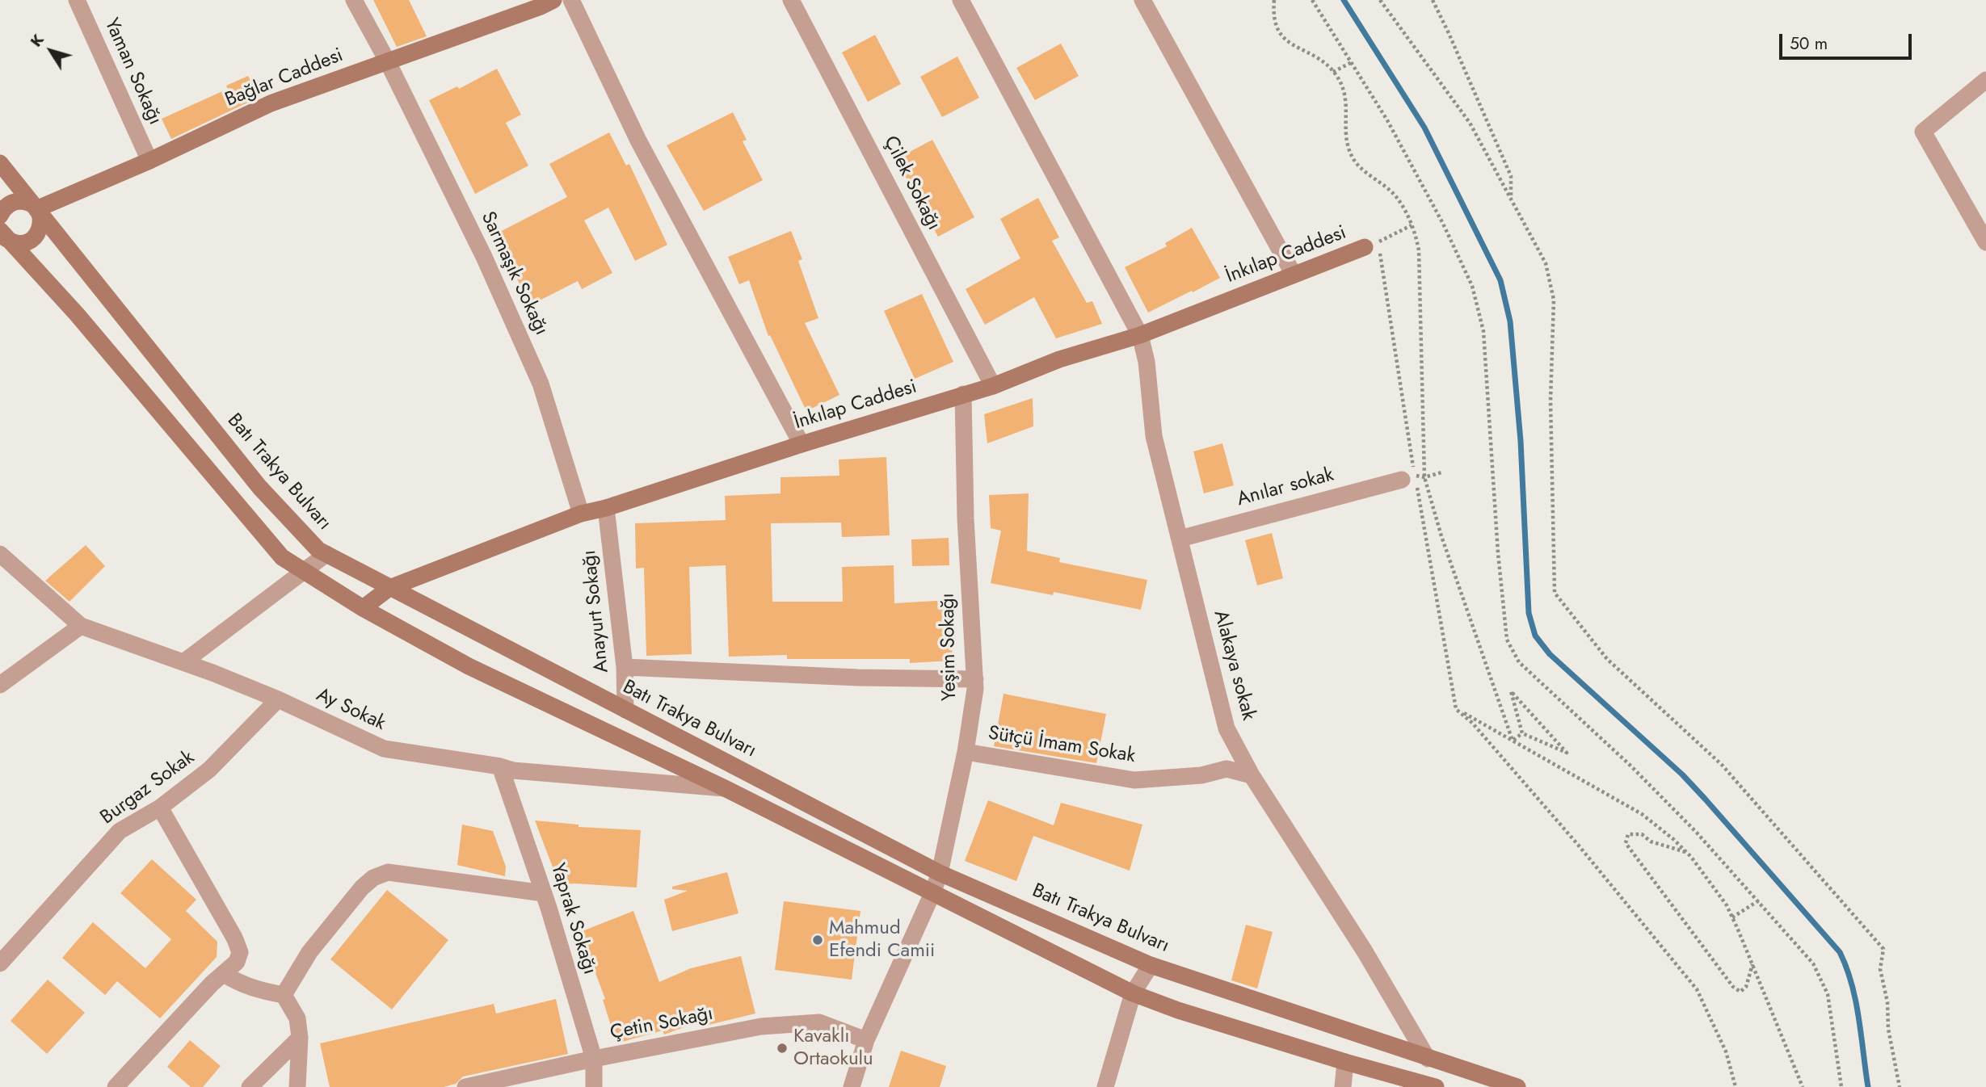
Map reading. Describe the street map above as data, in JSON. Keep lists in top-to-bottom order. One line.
{"streets":{"main road":["Bağlar Caddesi","İnkılap Caddesi","Batı Trakya Bulvarı"],"street":["Yaman Sokağı","Çilek Sokağı","Sarmaşık Sokağı","Anılar sokak","Anayurt Sokağı","Yeşim Sokağı","Alakaya sokak","Ay Sokak","Sütçü İmam Sokak","Burgaz Sokak","Yaprak Sokağı","Çetin Sokağı"]},"crossings":[["Yaman Sokağı","Bağlar Caddesi"],["Bağlar Caddesi","Sarmaşık Sokağı"],["Bağlar Caddesi","Batı Trakya Bulvarı"],["Çilek Sokağı","İnkılap Caddesi"],["İnkılap Caddesi","Sarmaşık Sokağı"],["İnkılap Caddesi","Batı Trakya Bulvarı"],["İnkılap Caddesi","Anayurt Sokağı"],["İnkılap Caddesi","Yeşim Sokağı"],["İnkılap Caddesi","Alakaya sokak"],["Batı Trakya Bulvarı","Anayurt Sokağı"],["Batı Trakya Bulvarı","Yeşim Sokağı"],["Batı Trakya Bulvarı","Alakaya sokak"],["Anılar sokak","Alakaya sokak"],["Yeşim Sokağı","Sütçü İmam Sokak"],["Yeşim Sokağı","Çetin Sokağı"],["Alakaya sokak","Sütçü İmam Sokak"],["Ay Sokak","Burgaz Sokak"],["Ay Sokak","Yaprak Sokağı"],["Yaprak Sokağı","Çetin Sokağı"]],"places":["Mahmud Efendi Camii","Kavaklı Ortaokulu"],"scale_bar":"50 m","north":"top left"}
